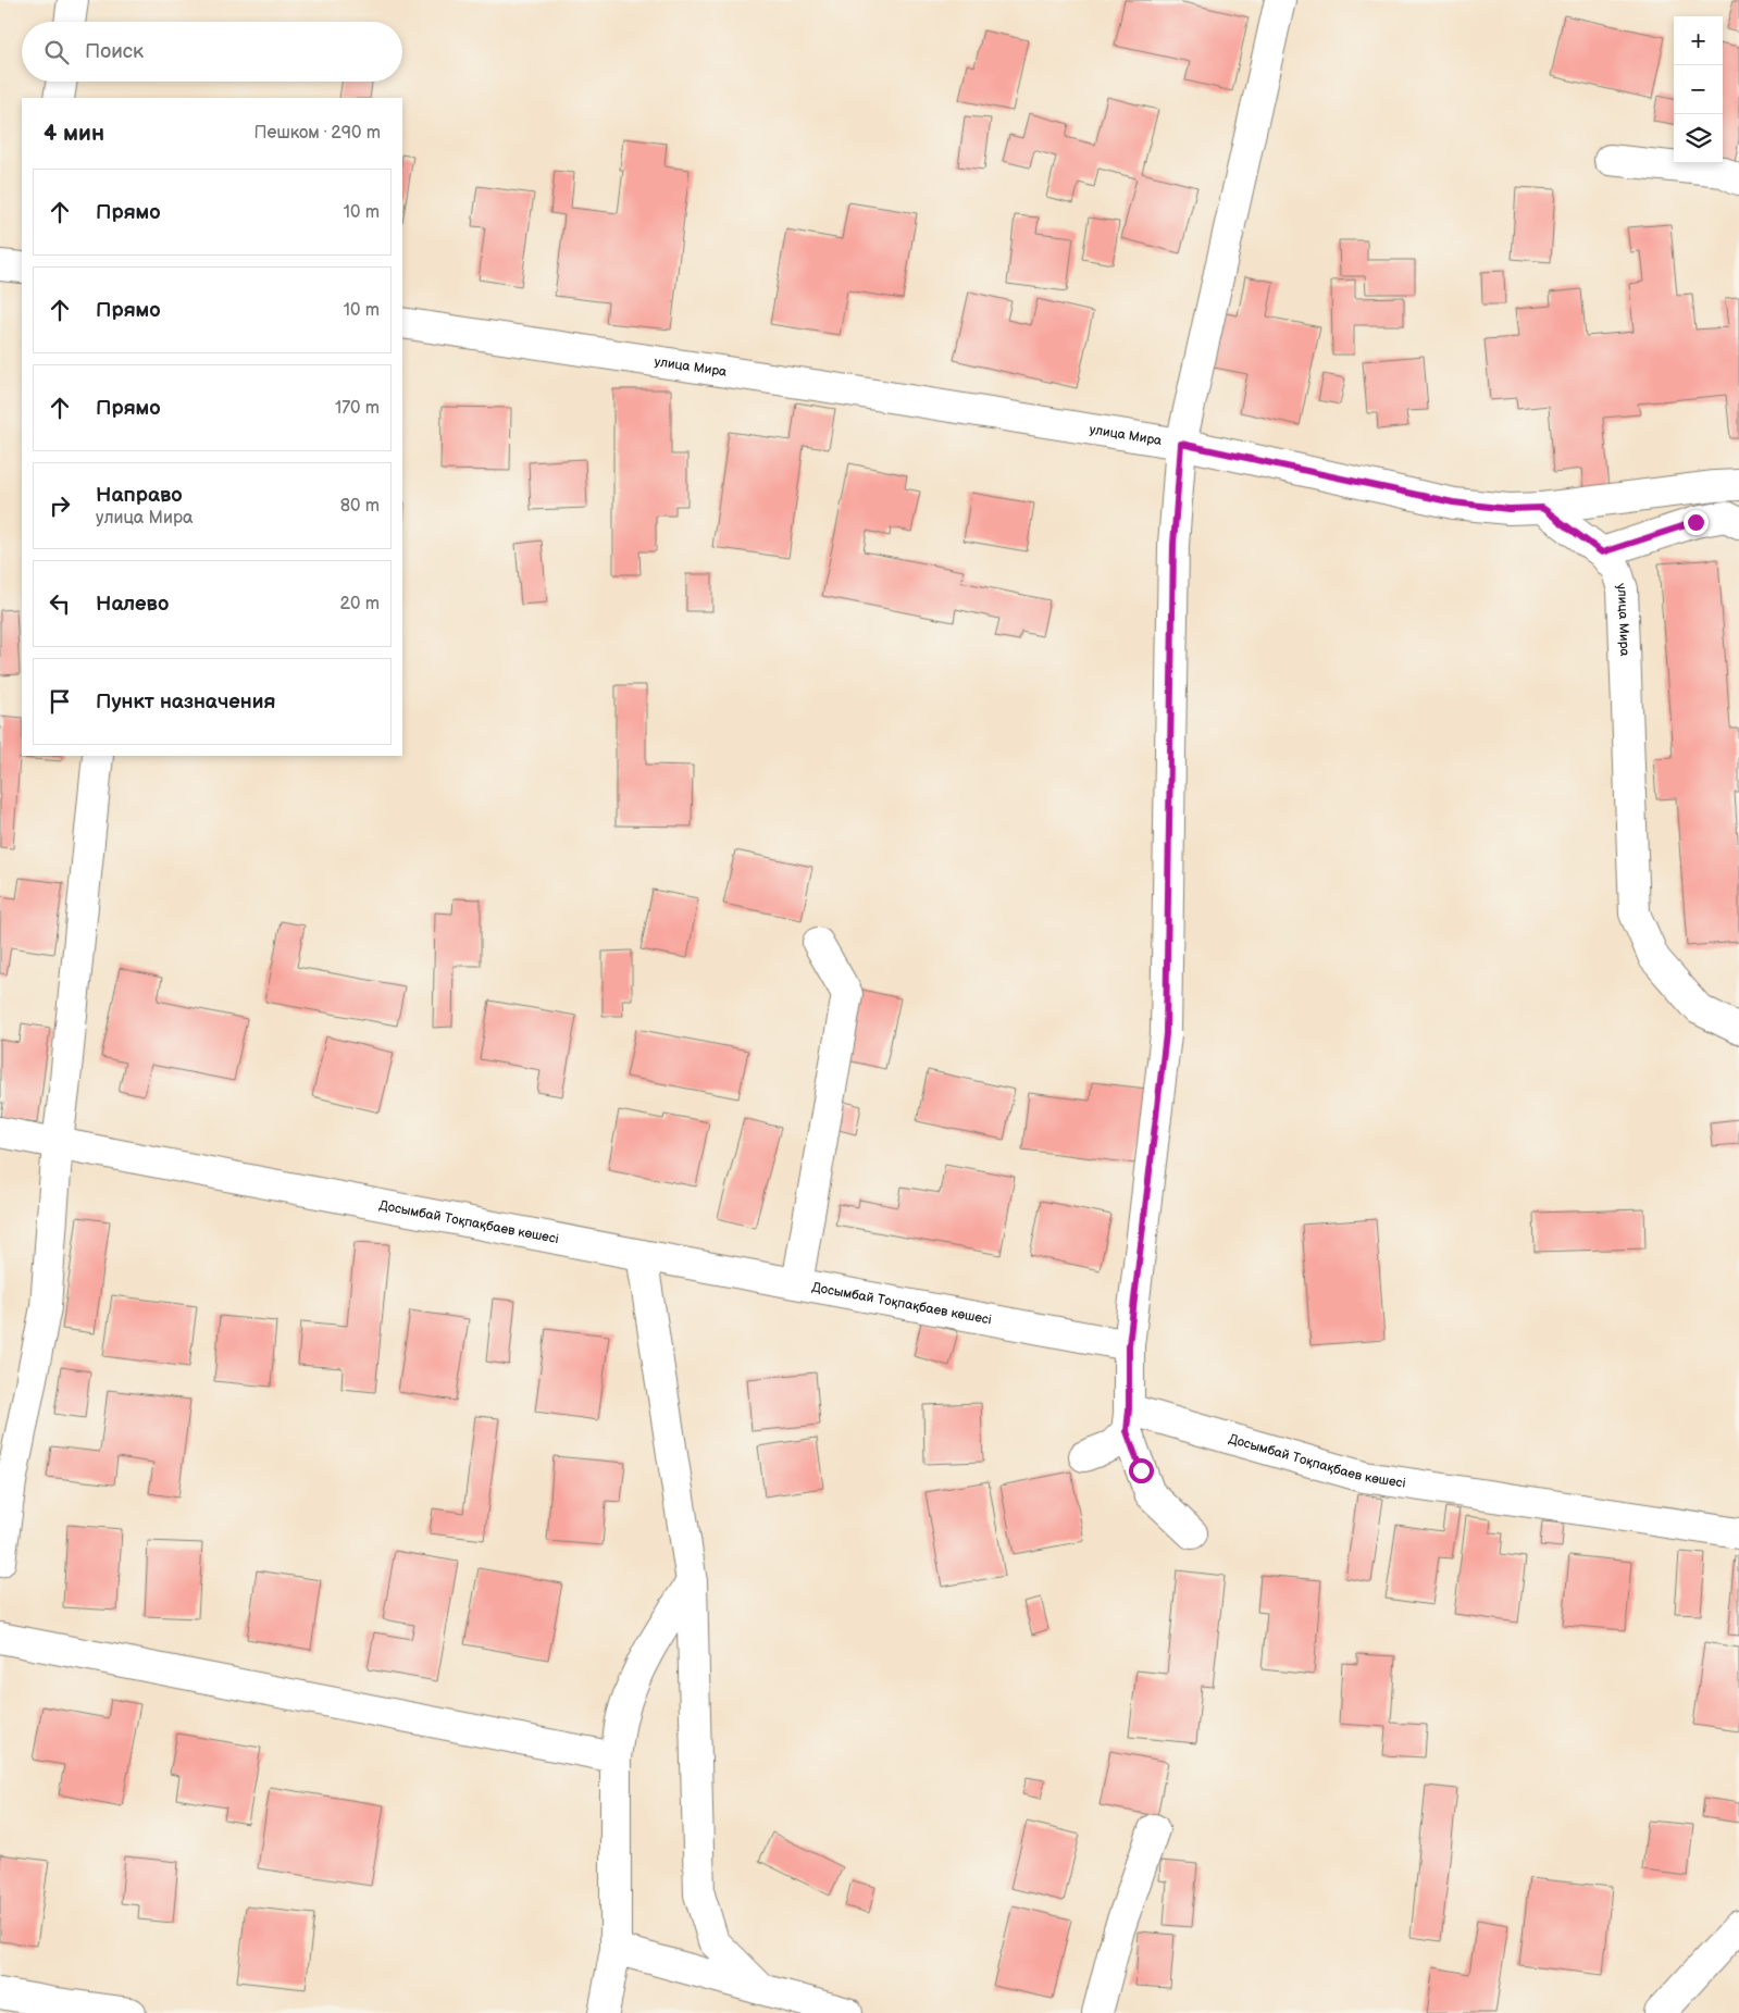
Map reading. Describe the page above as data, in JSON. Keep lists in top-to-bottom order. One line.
{"streets":{"street":["улица Мира","Досымбай Тоқпақбаев көшесі"]},"page":{"map_buttons":["+","−"],"search":"Поиск","heading":["4 мин","Пешком · 290 m"],"list":[["Прямо","10 m"],["Прямо","10 m"],["Прямо","170 m"],["Направо","улица Мира","80 m"],["Налево","20 m"],"Пункт назначения"]}}
